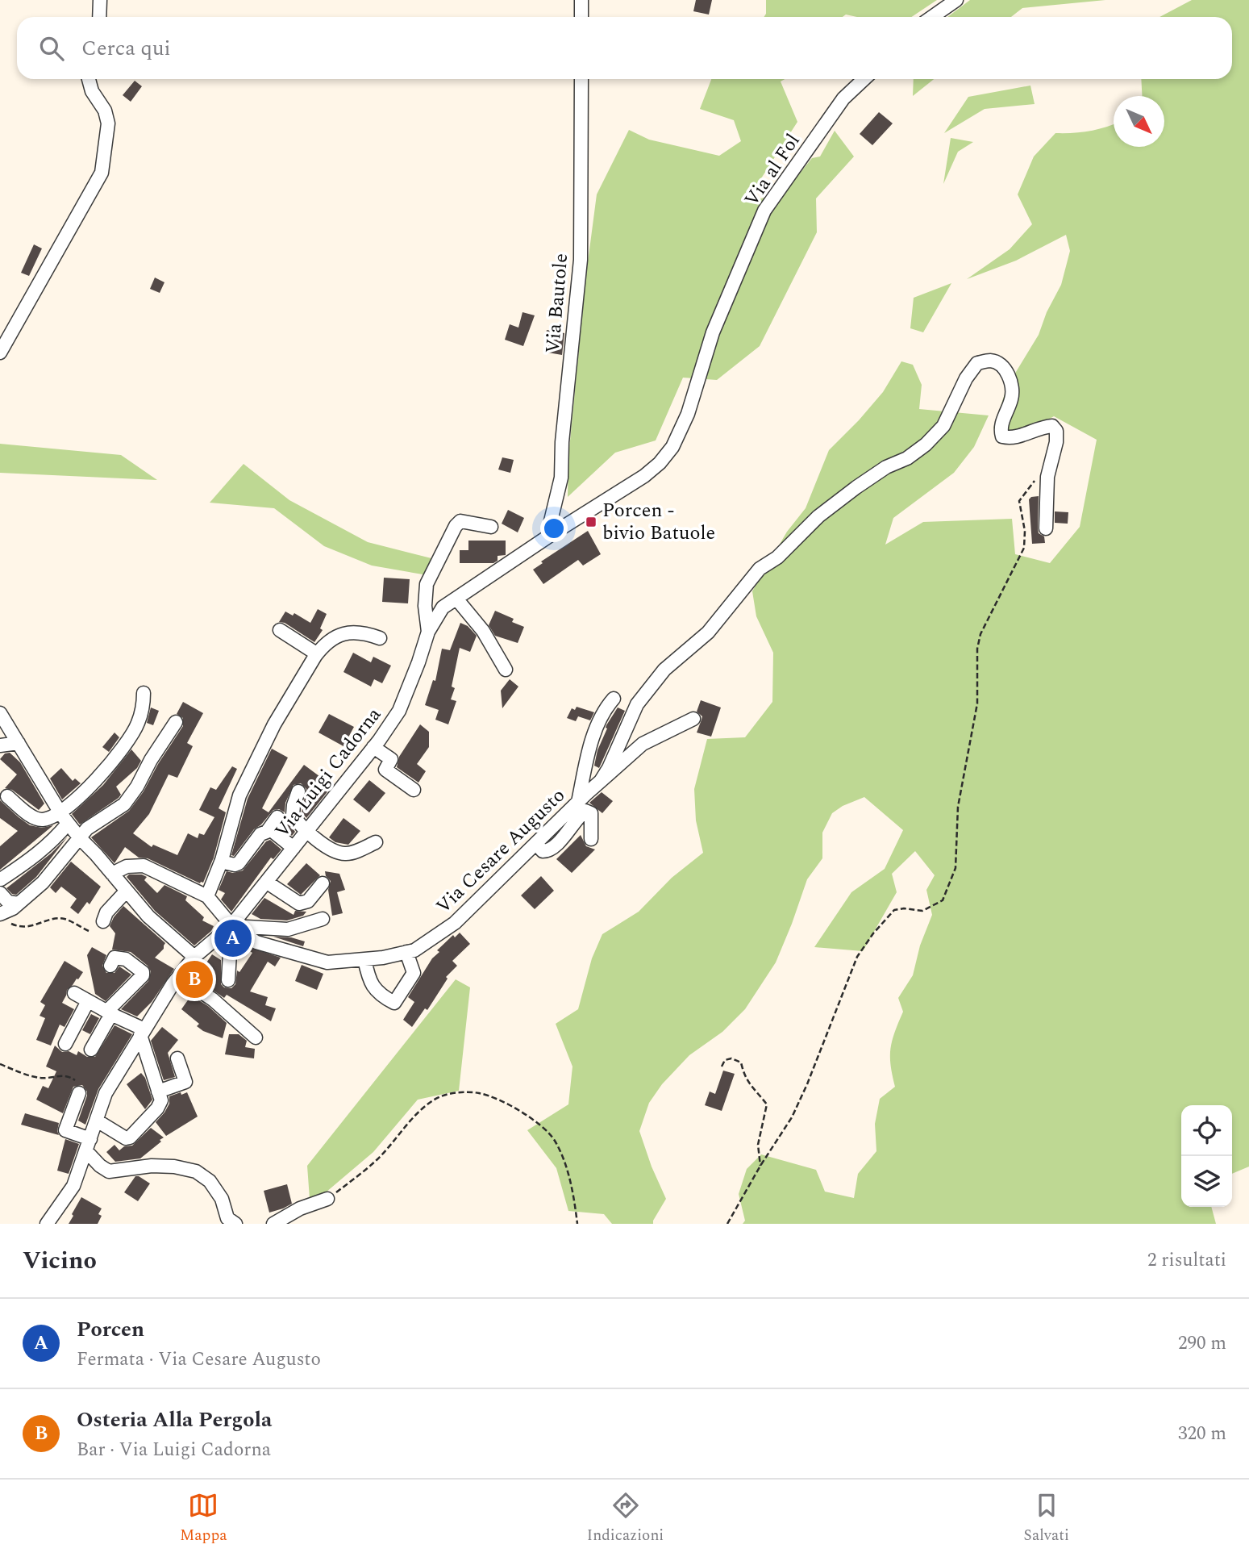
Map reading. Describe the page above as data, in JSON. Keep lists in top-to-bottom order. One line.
{"streets":{"street":["Via al Fol","Via Bautole","Via Luigi Cadorna","Via Cesare Augusto"]},"crossings":[["Via al Fol","Via Luigi Cadorna"],["Via Bautole","Via Luigi Cadorna"],["Via Luigi Cadorna","Via Cesare Augusto"]],"places":{"transit":["Porcen - bivio Batuole"]},"north":"bottom right","page":{"search":"Cerca qui","pins":["A","B"],"heading":["Vicino","2 risultati"],"list":[{"mark":"A","name":"Porcen","note":"Fermata · Via Cesare Augusto","value":"290 m"},{"mark":"B","name":"Osteria Alla Pergola","note":"Bar · Via Luigi Cadorna","value":"320 m"}],"nav":["Mappa","Indicazioni","Salvati"]}}
